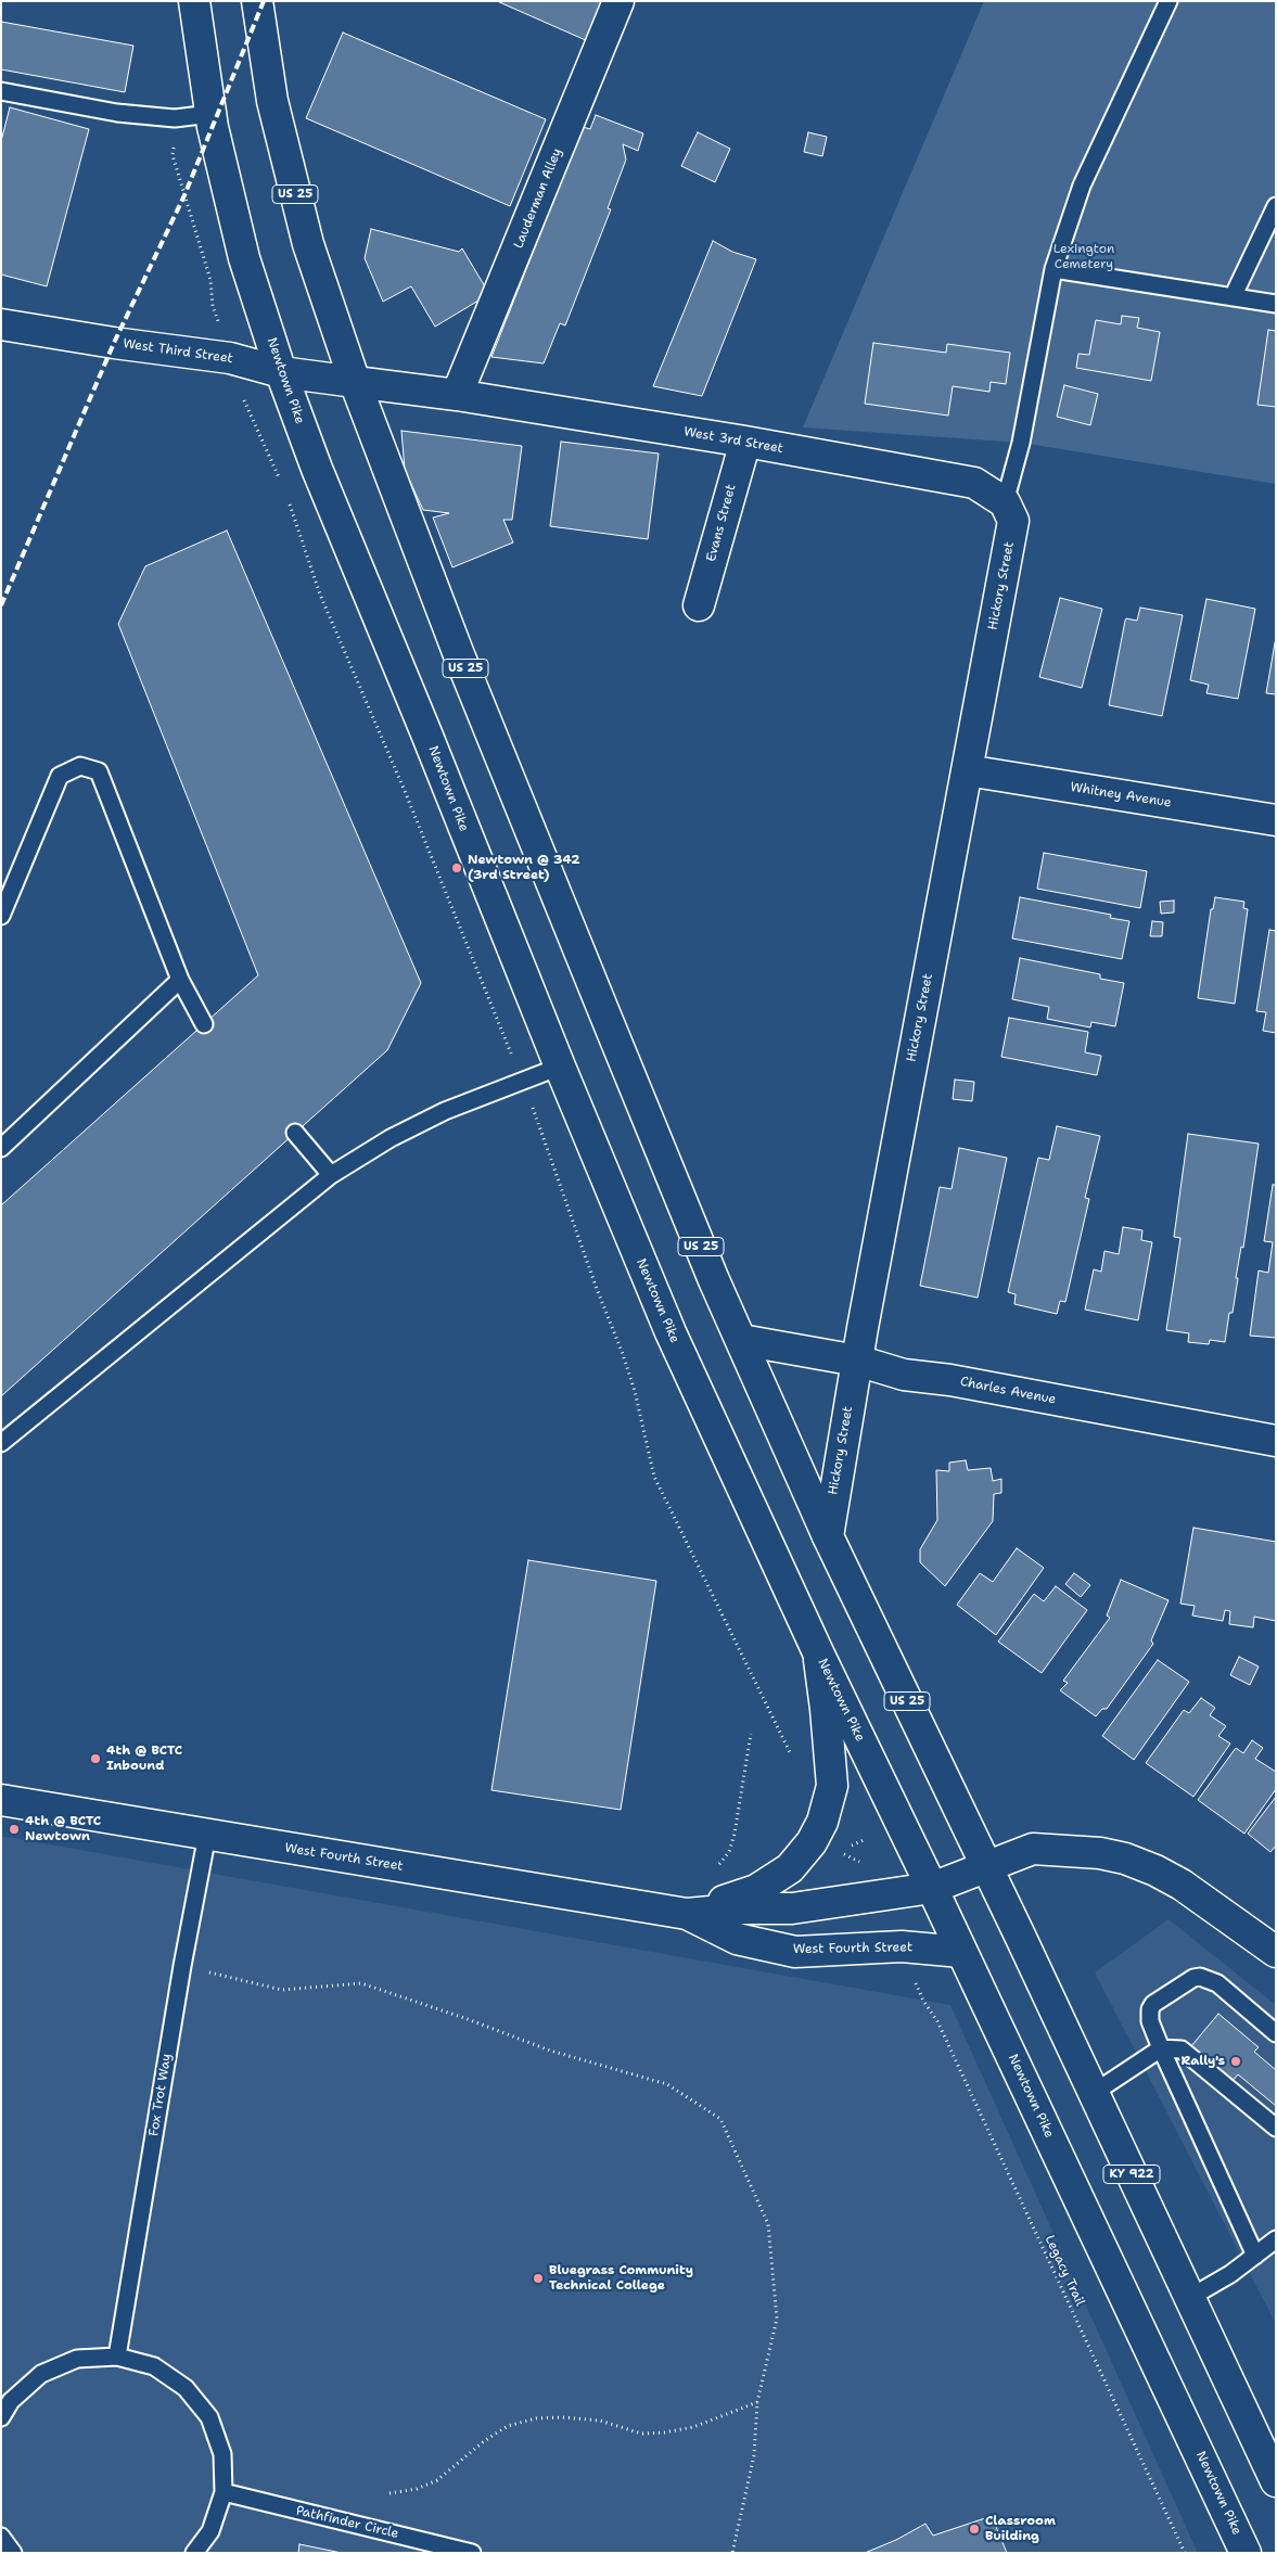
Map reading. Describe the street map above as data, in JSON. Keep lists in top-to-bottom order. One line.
{"streets":{"main road":["US 25","Lauderman Alley","West Third Street","Newtown Pike","West 3rd Street","Evans Street","Hickory Street","Whitney Avenue","Charles Avenue","West Fourth Street","KY 922"],"lane":["Fox Trot Way","Pathfinder Circle"],"path":["Legacy Trail"]},"crossings":[["US 25","West Third Street"],["US 25","West 3rd Street"],["US 25","Hickory Street"],["US 25","Charles Avenue"],["US 25","West Fourth Street"],["US 25","KY 922"],["Lauderman Alley","West 3rd Street"],["West Third Street","Newtown Pike"],["West Third Street","West 3rd Street"],["Newtown Pike","West Fourth Street"],["West 3rd Street","Evans Street"],["West 3rd Street","Hickory Street"],["Hickory Street","Whitney Avenue"],["Hickory Street","Charles Avenue"],["West Fourth Street","Fox Trot Way"],["West Fourth Street","KY 922"]],"parks":["Lexington Cemetery"],"places":["Newtown @ 342 (3rd Street)","4th @ BCTC Inbound","4th @ BCTC Newtown","Rally's","Bluegrass Community Technical College","Classroom Building"]}
